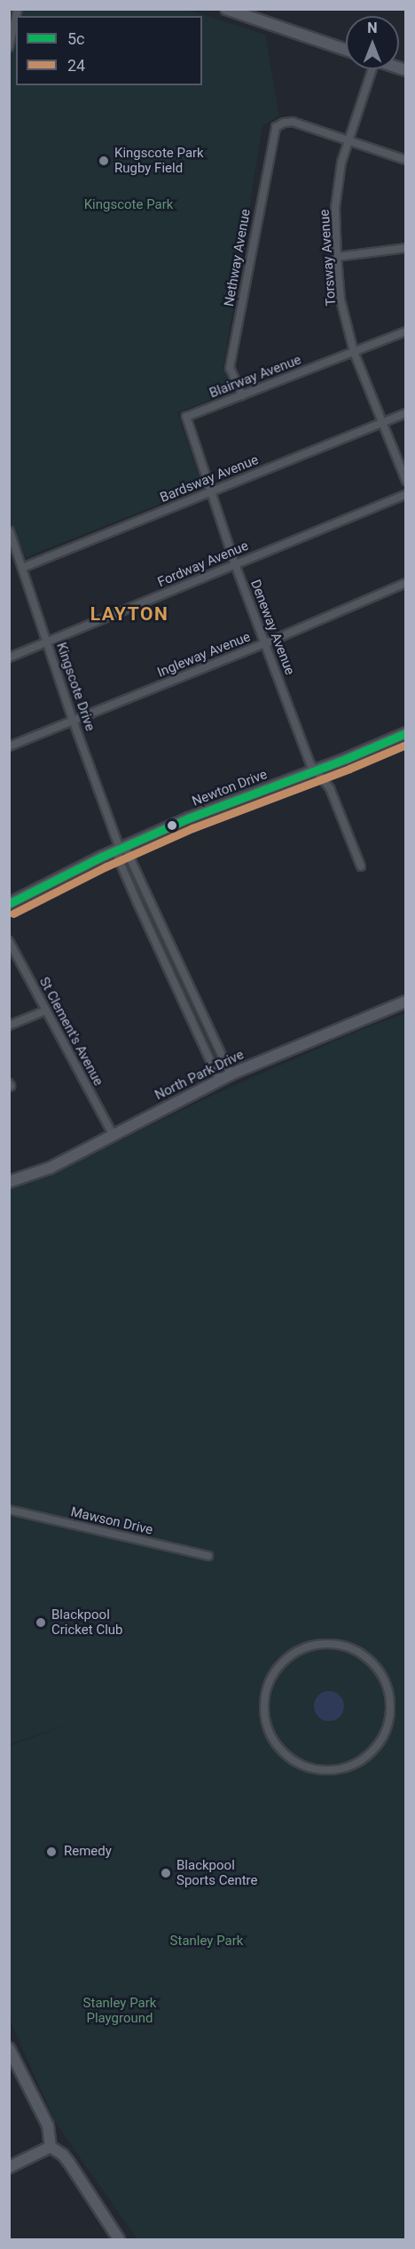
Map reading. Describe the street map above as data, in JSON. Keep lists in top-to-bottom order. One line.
{"streets":{"street":["Nethway Avenue","Torsway Avenue","Blairway Avenue","Bardsway Avenue","Fordway Avenue","Deneway Avenue","Ingleway Avenue","Kingscote Drive","Newton Drive","St Clement's Avenue","North Park Drive","Mawson Drive"]},"crossings":[["Nethway Avenue","Torsway Avenue"],["Nethway Avenue","Blairway Avenue"],["Torsway Avenue","Blairway Avenue"],["Torsway Avenue","Bardsway Avenue"],["Blairway Avenue","Bardsway Avenue"],["Blairway Avenue","Deneway Avenue"],["Bardsway Avenue","Deneway Avenue"],["Bardsway Avenue","Kingscote Drive"],["Fordway Avenue","Deneway Avenue"],["Fordway Avenue","Kingscote Drive"],["Deneway Avenue","Ingleway Avenue"],["Deneway Avenue","Newton Drive"],["Ingleway Avenue","Kingscote Drive"],["Kingscote Drive","Newton Drive"],["St Clement's Avenue","North Park Drive"]],"districts":["LAYTON"],"parks":["Kingscote Park","Stanley Park","Stanley Park Playground"],"places":["Kingscote Park Rugby Field","Blackpool Cricket Club","Remedy","Blackpool Sports Centre"],"lines":["transit line 5c","transit line 24"],"legend":["5c","24"],"north":"top"}
